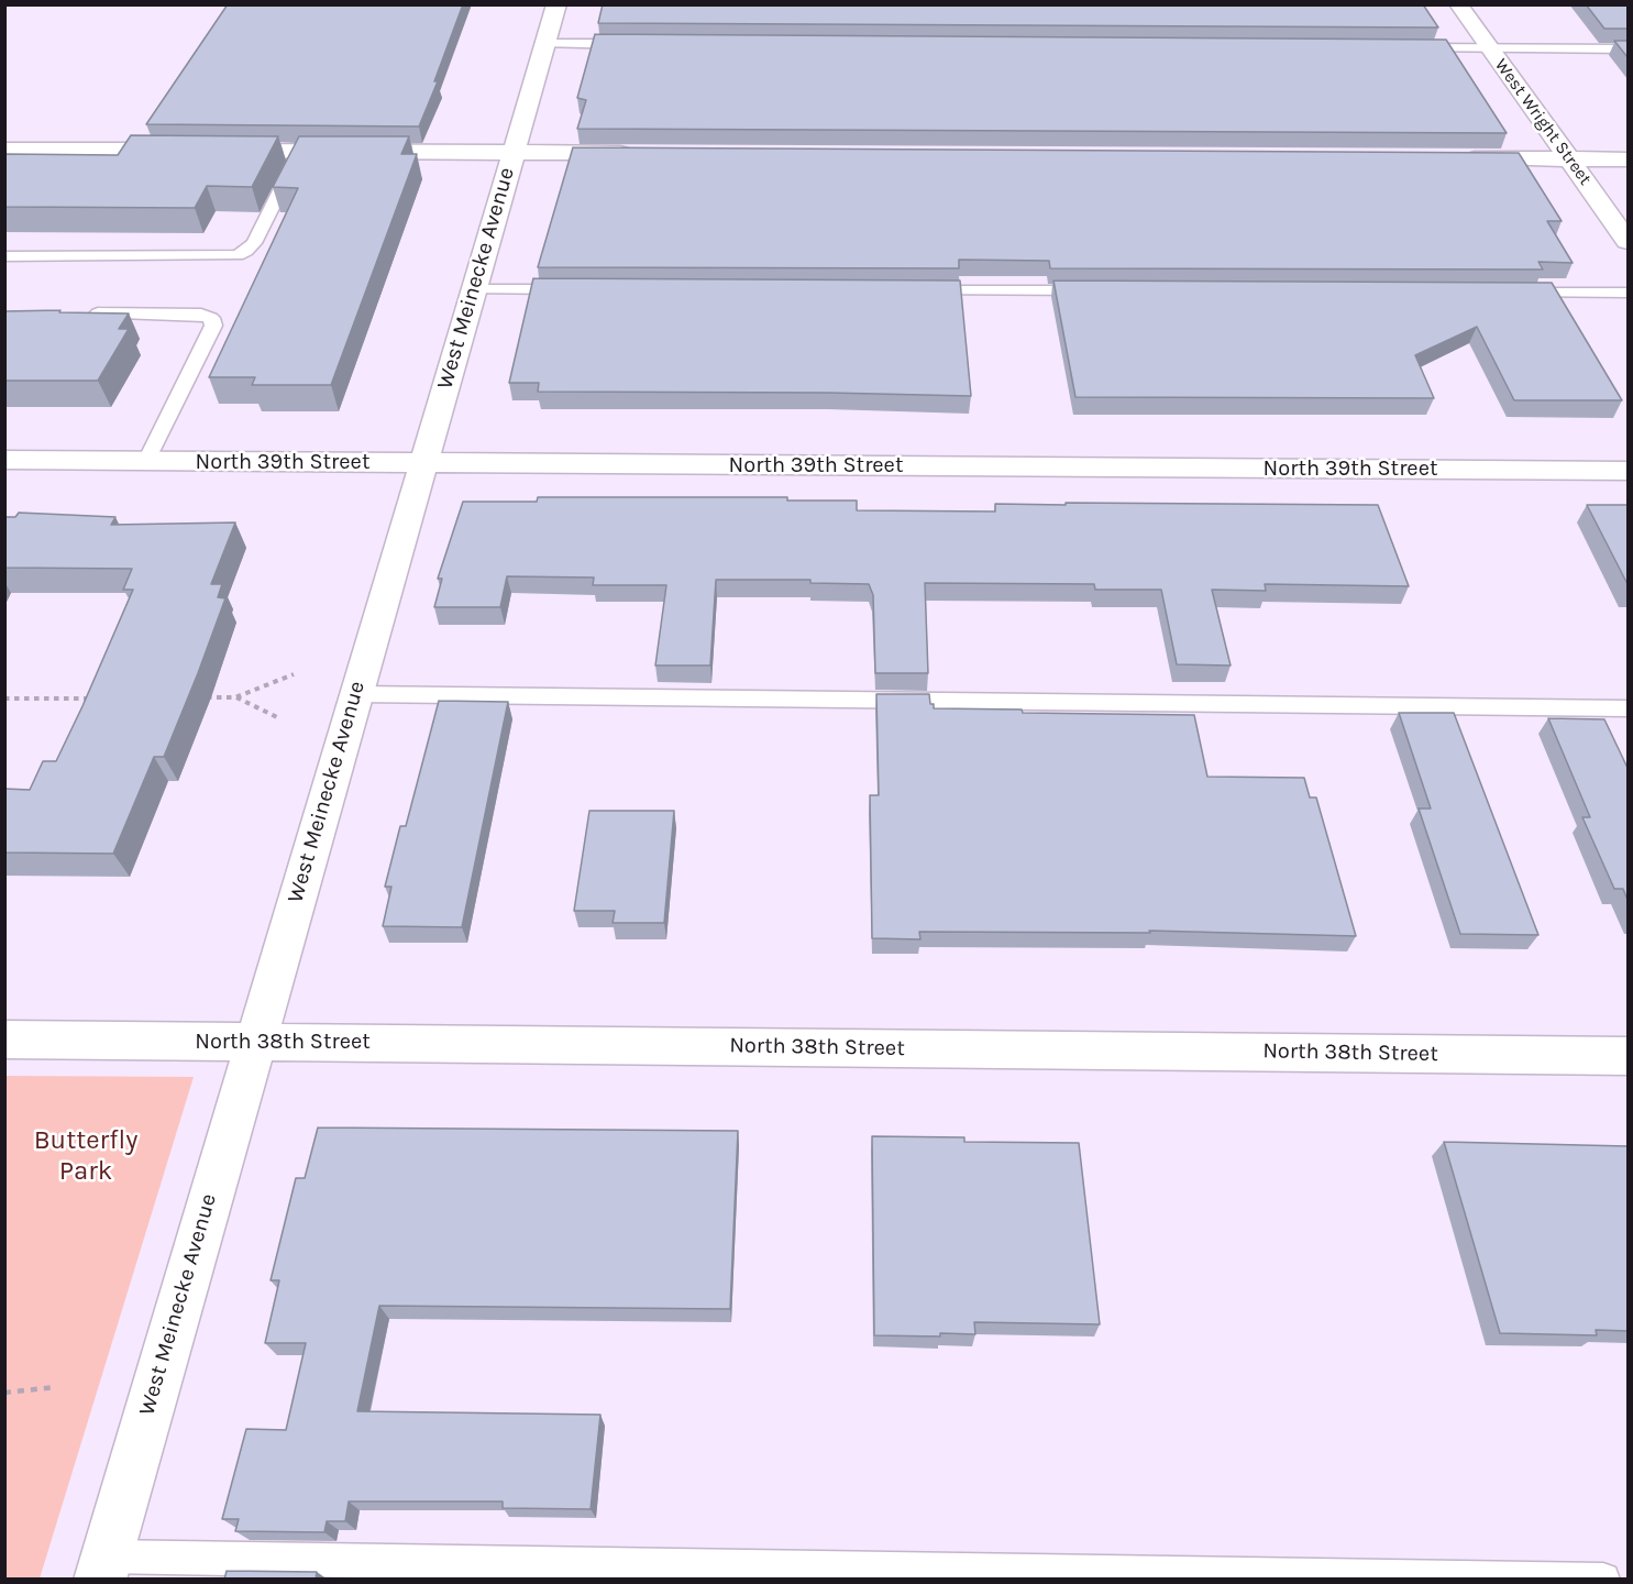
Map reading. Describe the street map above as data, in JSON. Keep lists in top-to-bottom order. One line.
{"streets":{"street":["West Wright Street","West Meinecke Avenue","North 39th Street","North 38th Street"]},"crossings":[["West Meinecke Avenue","North 39th Street"],["West Meinecke Avenue","North 38th Street"]],"parks":["Butterfly Park"]}
